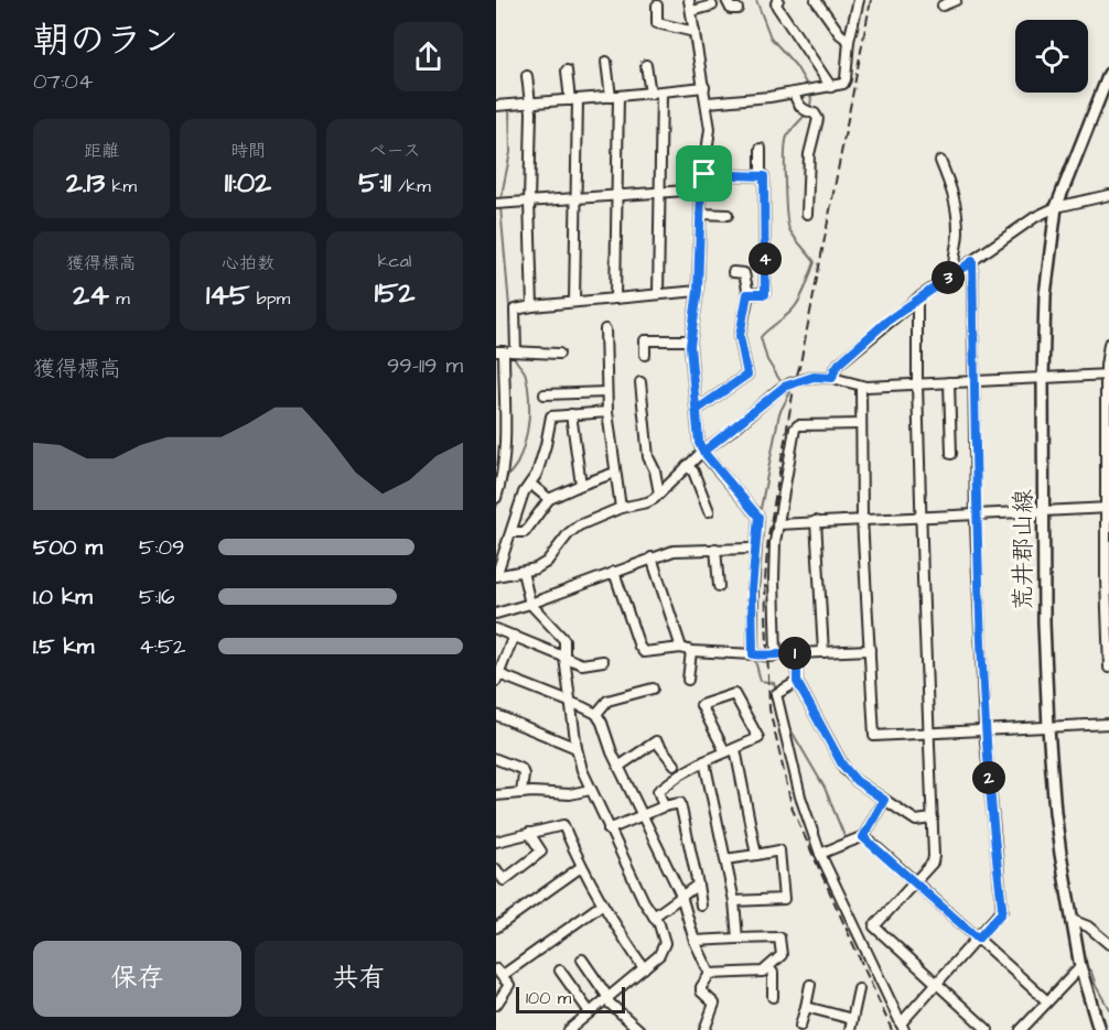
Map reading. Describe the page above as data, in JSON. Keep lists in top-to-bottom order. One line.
{"streets":{"main road":["荒井郡山線"]},"scale_bar":"100 m","page":{"heading":["朝のラン","07:04"],"stats":[["距離","2.13 km"],["時間","11:02"],["ペース","5:11 /km"],["獲得標高","24 m"],["心拍数","145 bpm"],["kcal","152"]],"pins":["4","3","1","2"],"chart":["獲得標高","99–119 m"],"list":[{"name":"500 m","note":"5:09"},{"name":"1.0 km","note":"5:16"},{"name":"1.5 km","note":"4:52"}],"buttons":["保存","共有"],"scale":"100 m"}}
